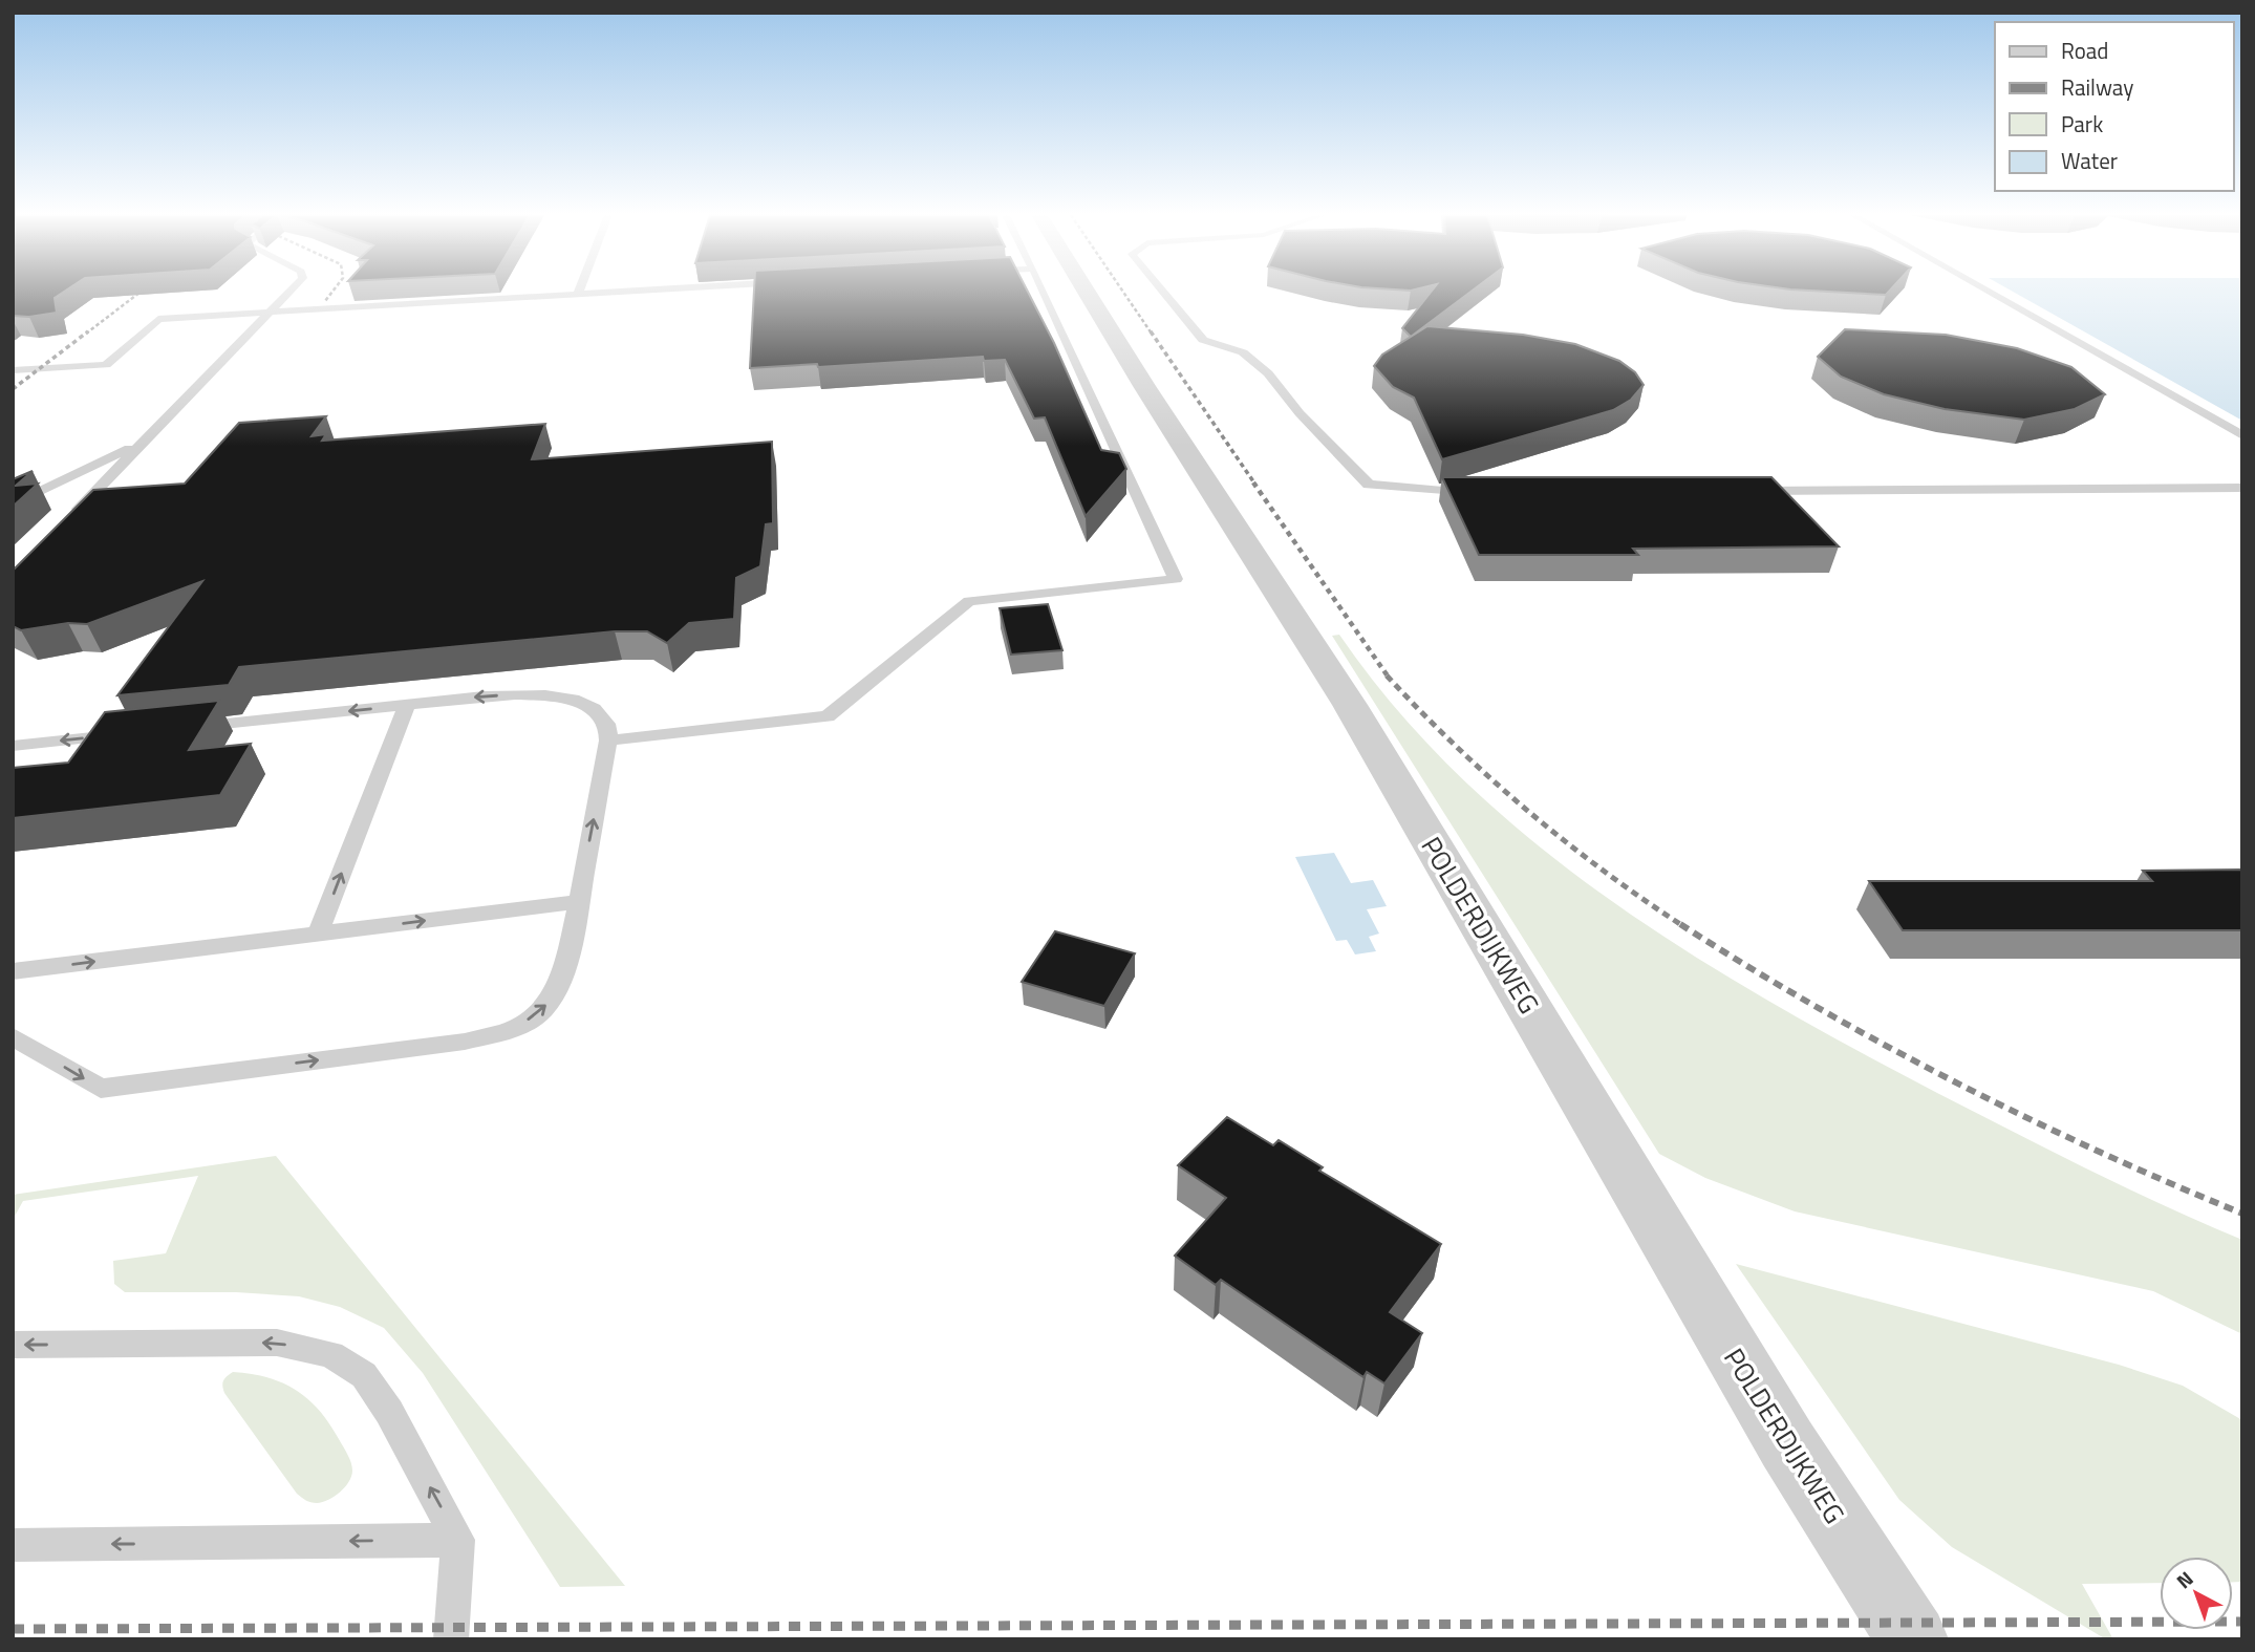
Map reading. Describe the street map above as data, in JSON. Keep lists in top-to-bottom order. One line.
{"streets":{"street":["POLDERDIJKWEG"]},"legend":["Road","Railway","Park","Water"],"north":"top left"}
